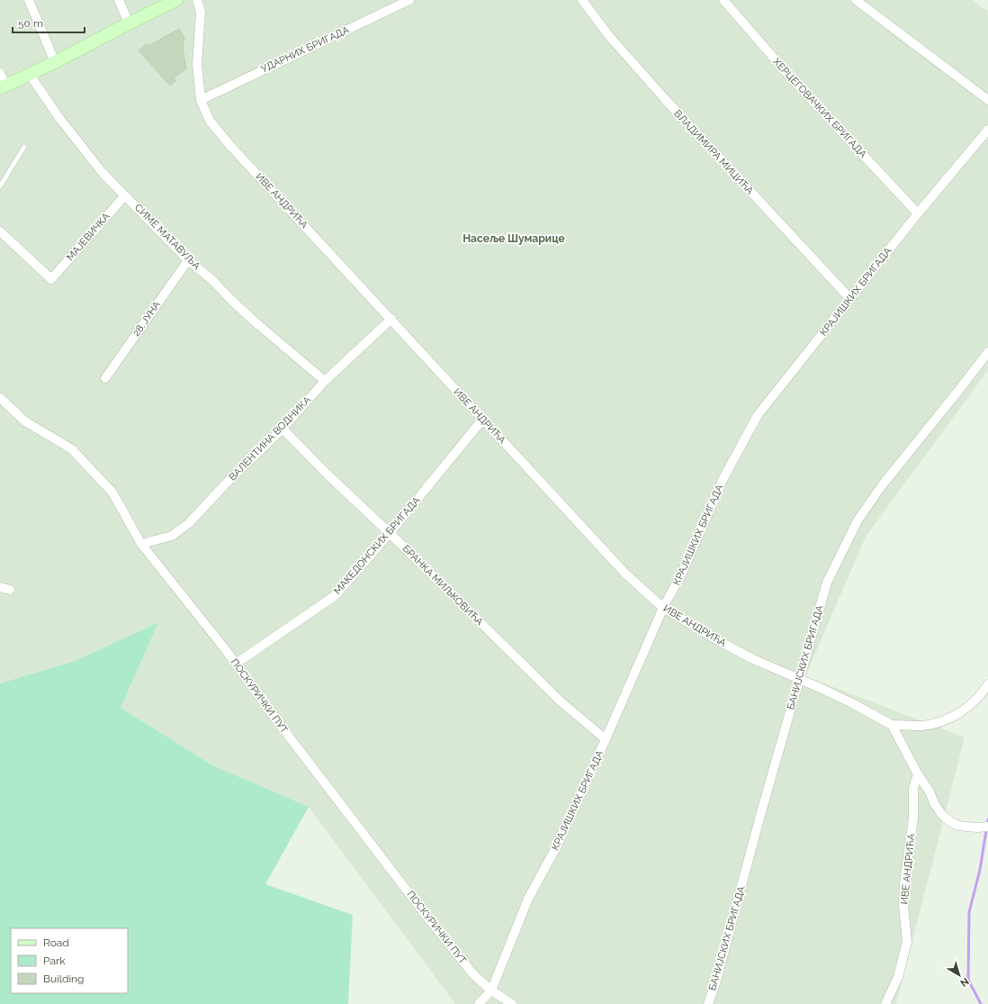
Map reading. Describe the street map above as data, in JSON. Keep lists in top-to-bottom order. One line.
{"streets":{"street":["УДАРНИХ БРИГАДА","ХЕРЦЕГОВАЧКИХ БРИГАДА","ВЛАДИМИРА МИЦИЋА","ИВЕ АНДРИЋА","МАЈЕВИЧКА","СИМЕ МАТАВУЉА","КРАЈИШКИХ БРИГАДА","28. ЈУНА","ВАЛЕНТИНА ВОДНИКА","МАКЕДОНСКИХ БРИГАДА","БРАНКА МИЉКОВИЋА","БАНИЈСКИХ БРИГАДА","ПОСКУРИЧКИ ПУТ"]},"crossings":[["УДАРНИХ БРИГАДА","ИВЕ АНДРИЋА"],["ХЕРЦЕГОВАЧКИХ БРИГАДА","КРАЈИШКИХ БРИГАДА"],["ВЛАДИМИРА МИЦИЋА","КРАЈИШКИХ БРИГАДА"],["ИВЕ АНДРИЋА","КРАЈИШКИХ БРИГАДА"],["ИВЕ АНДРИЋА","ВАЛЕНТИНА ВОДНИКА"],["ИВЕ АНДРИЋА","МАКЕДОНСКИХ БРИГАДА"],["ИВЕ АНДРИЋА","БАНИЈСКИХ БРИГАДА"],["МАЈЕВИЧКА","СИМЕ МАТАВУЉА"],["СИМЕ МАТАВУЉА","28. ЈУНА"],["СИМЕ МАТАВУЉА","ВАЛЕНТИНА ВОДНИКА"],["КРАЈИШКИХ БРИГАДА","БРАНКА МИЉКОВИЋА"],["КРАЈИШКИХ БРИГАДА","ПОСКУРИЧКИ ПУТ"],["ВАЛЕНТИНА ВОДНИКА","БРАНКА МИЉКОВИЋА"],["ВАЛЕНТИНА ВОДНИКА","ПОСКУРИЧКИ ПУТ"],["МАКЕДОНСКИХ БРИГАДА","БРАНКА МИЉКОВИЋА"],["МАКЕДОНСКИХ БРИГАДА","ПОСКУРИЧКИ ПУТ"]],"districts":["Насеље Шумарице"],"legend":["Road","Park","Building"],"scale_bar":"50 m","north":"bottom right"}
